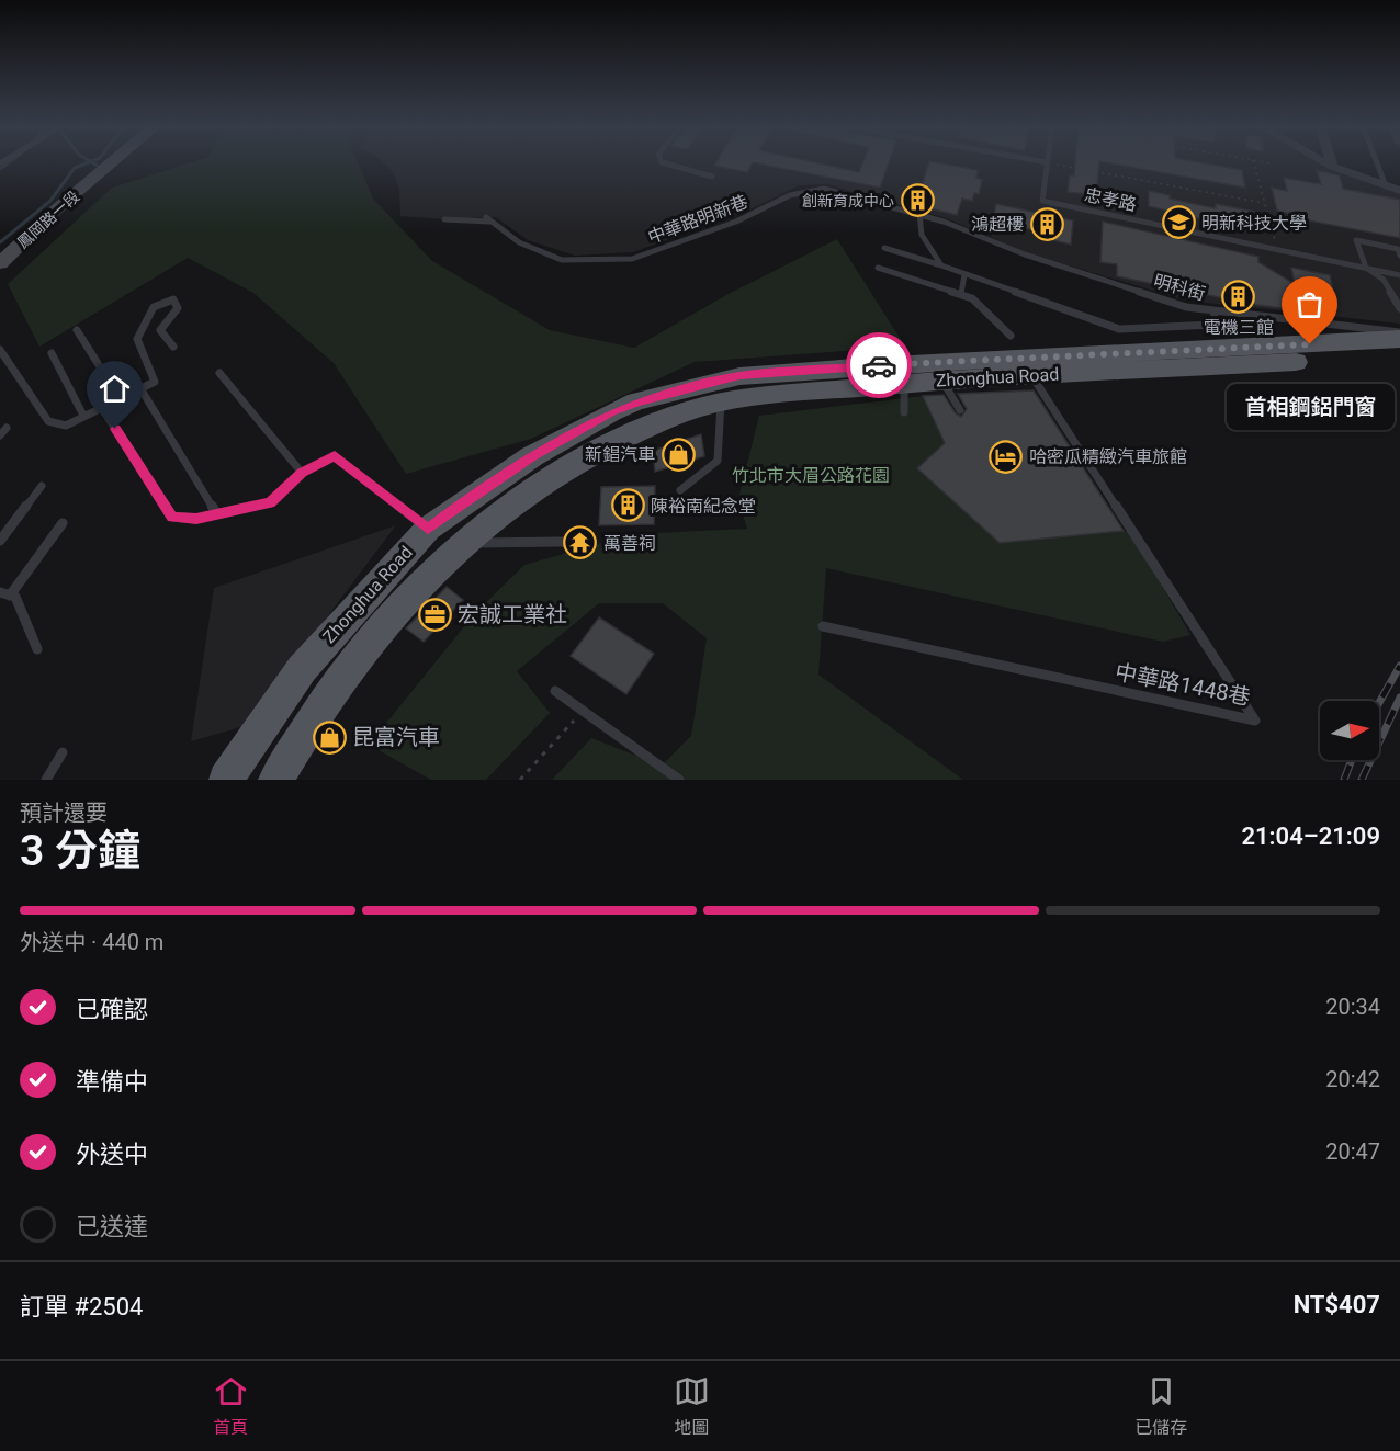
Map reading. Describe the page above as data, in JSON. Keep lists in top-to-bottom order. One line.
{"streets":{"main road":["Zhonghua Road"],"street":["鳳岡路一段"],"lane":["忠孝路","中華路明新巷","明科街","中華路1448巷"]},"crossings":[["中華路明新巷","明科街"],["Zhonghua Road","中華路1448巷"]],"parks":["竹北市大眉公路花園"],"places":{"building":["創新育成中心","鴻超樓","電機三館","陳裕南紀念堂"],"school or university":["明新科技大學"],"other":["首相鋼鋁門窗"],"shop":["新錩汽車","昆富汽車"],"hotel":["哈密瓜精緻汽車旅館"],"temple":["萬善祠"],"office":["宏誠工業社"]},"north":"right","page":{"bubble":"首相鋼鋁門窗","heading":["3 分鐘","預計還要","21:04–21:09"],"panel":["訂單 #2504","NT$407"],"bar":"外送中 · 440 m","list":[["已確認","20:34"],["準備中","20:42"],["外送中","20:47"],"已送達"],"tabs":["首頁","地圖","已儲存"]}}
